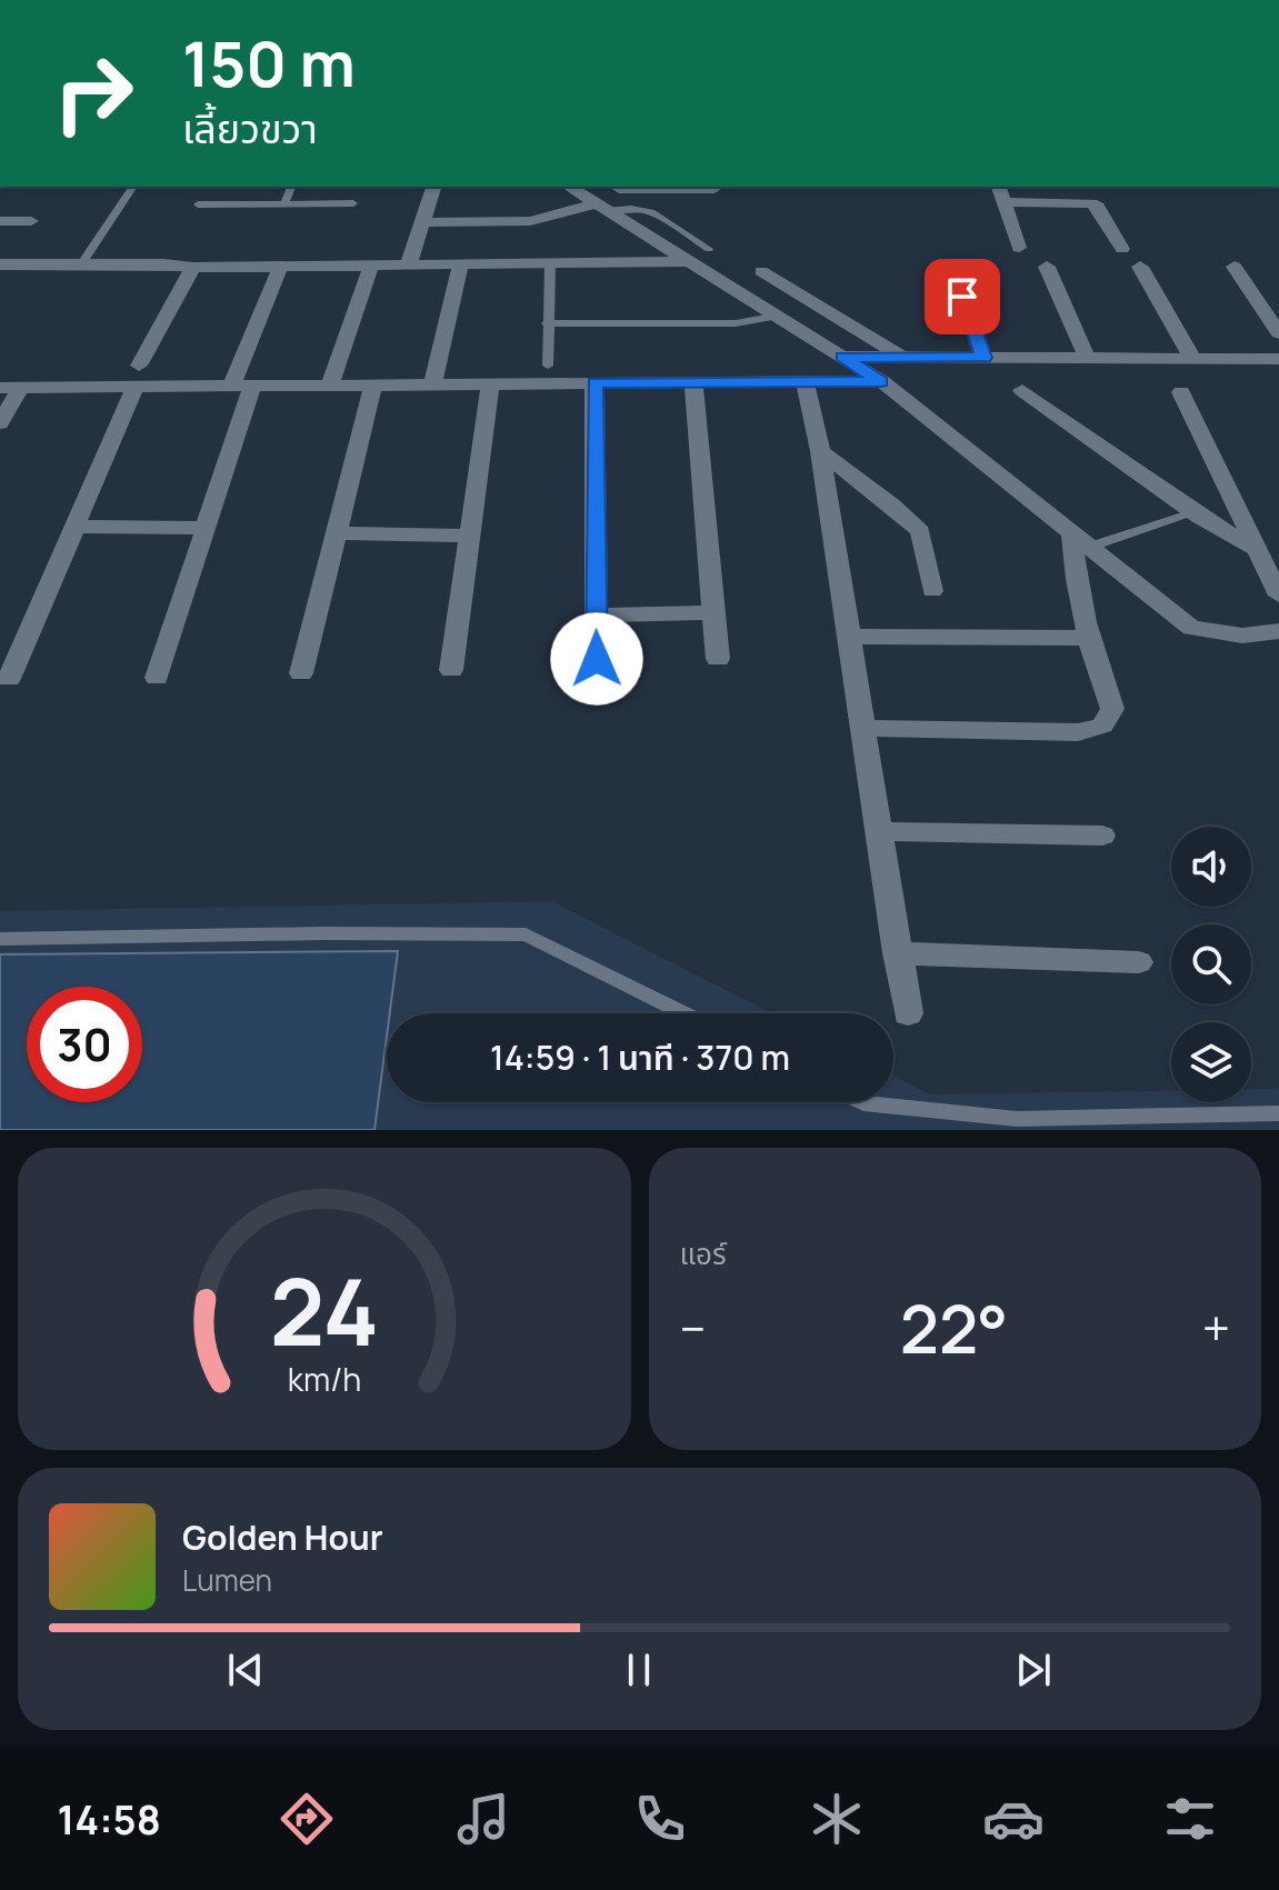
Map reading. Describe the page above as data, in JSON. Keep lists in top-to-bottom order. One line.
{"page":{"turn":["150 m","เลี้ยวขวา"],"limit":"30","trip":"14:59 · 1 นาที · 370 m","tile":"แอร์","heat":["−","22°","+"],"song":["Golden Hour","Lumen"],"tabs":"14:58","gauge":["24","km/h"]}}
